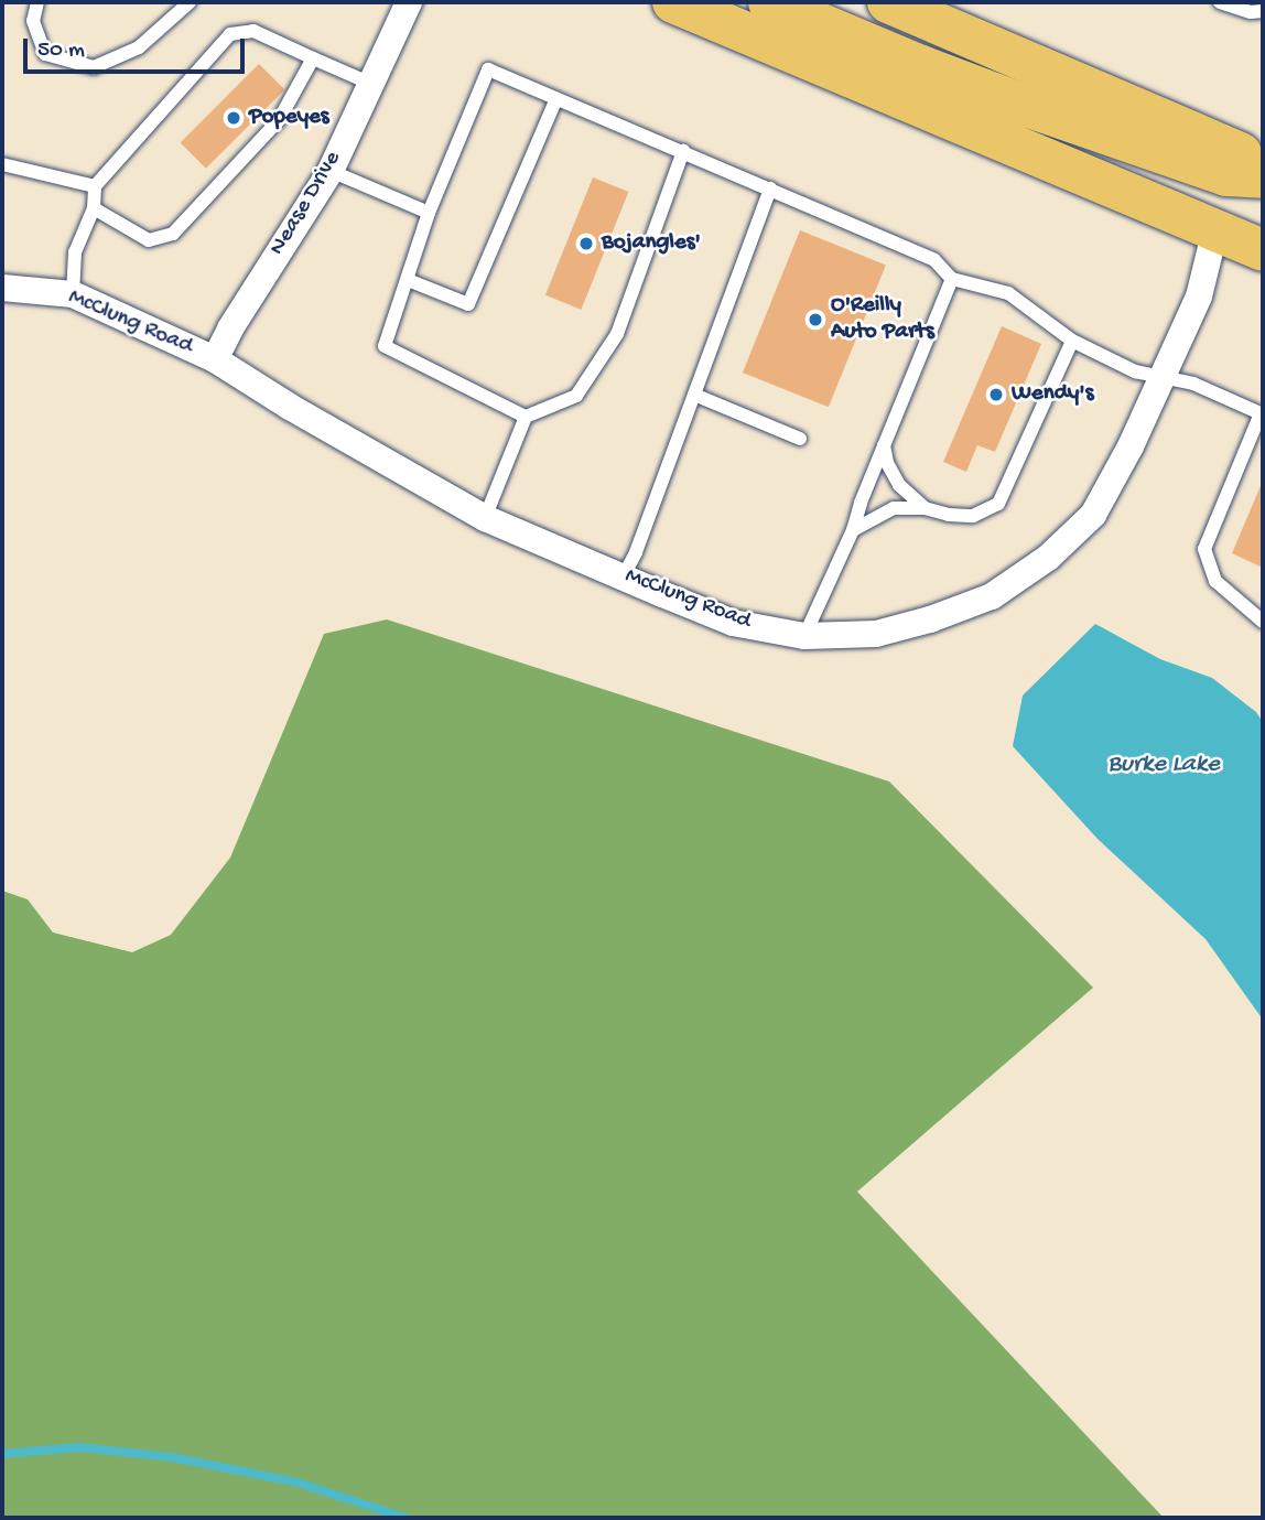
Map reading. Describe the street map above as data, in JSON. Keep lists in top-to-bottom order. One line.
{"streets":{"street":["Nease Drive","McClung Road"]},"crossings":[["Nease Drive","McClung Road"]],"water":["Burke Lake"],"places":["Popeyes","Bojangles'","O'Reilly Auto Parts","Wendy's"],"scale_bar":"50 m"}
